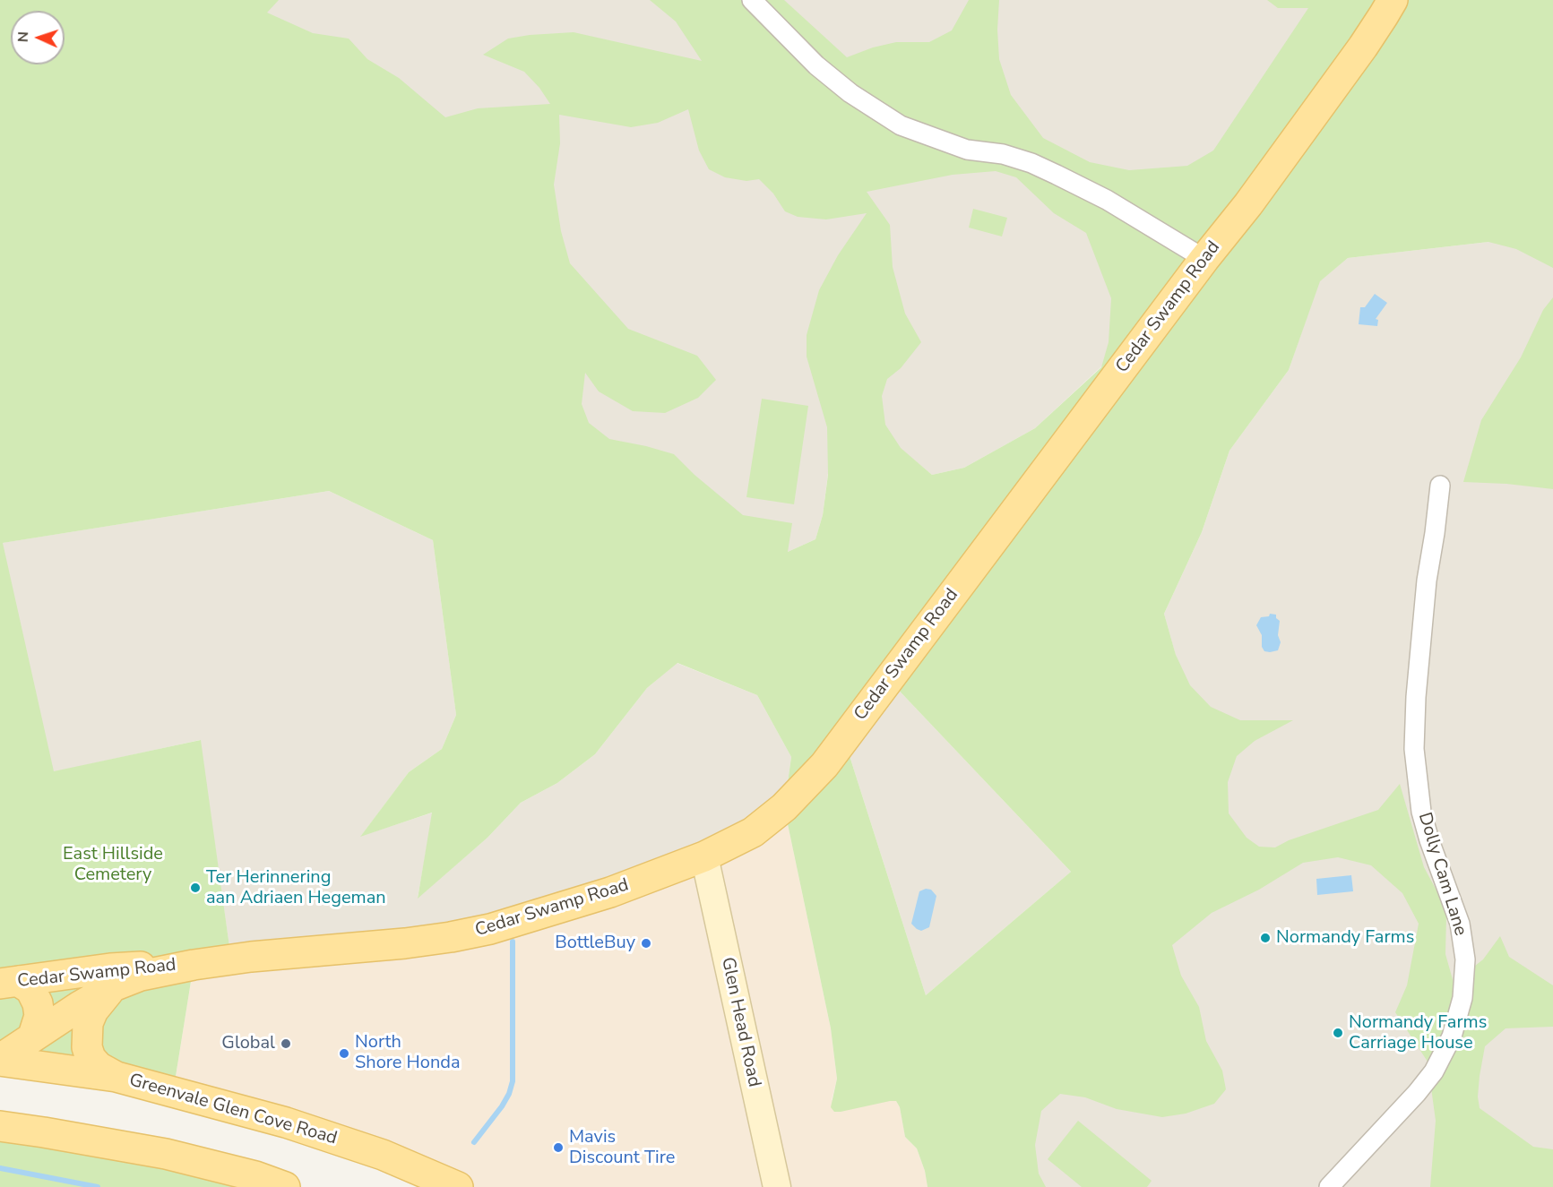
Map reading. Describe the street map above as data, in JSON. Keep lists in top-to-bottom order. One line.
{"streets":{"main road":["Cedar Swamp Road","Glen Head Road","Greenvale Glen Cove Road"],"street":["Dolly Cam Lane"]},"crossings":[["Cedar Swamp Road","Glen Head Road"],["Cedar Swamp Road","Greenvale Glen Cove Road"]],"parks":["East Hillside Cemetery"],"places":["Ter Herinnering aan Adriaen Hegeman","Normandy Farms","BottleBuy","Normandy Farms Carriage House","Global","North Shore Honda","Mavis Discount Tire"],"north":"left"}
